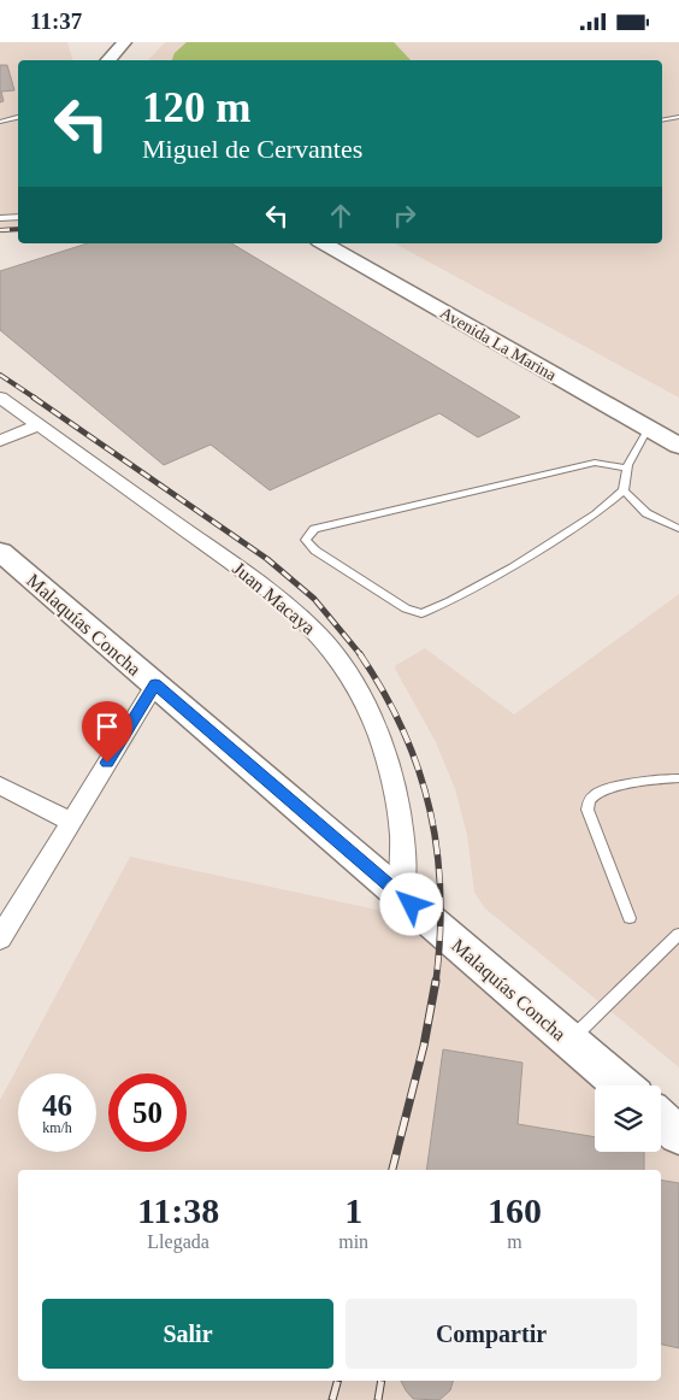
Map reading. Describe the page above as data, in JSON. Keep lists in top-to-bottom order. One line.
{"streets":{"main road":["Avenida La Marina","Malaquías Concha"],"street":["Juan Macaya"]},"crossings":[["Juan Macaya","Malaquías Concha"]],"page":{"status":"11:37","turn":["120 m","Miguel de Cervantes"],"speed":"46 km/h","limit":"50","eta":["11:38","Llegada","1","min","160","m"],"buttons":["Salir","Compartir"]}}
